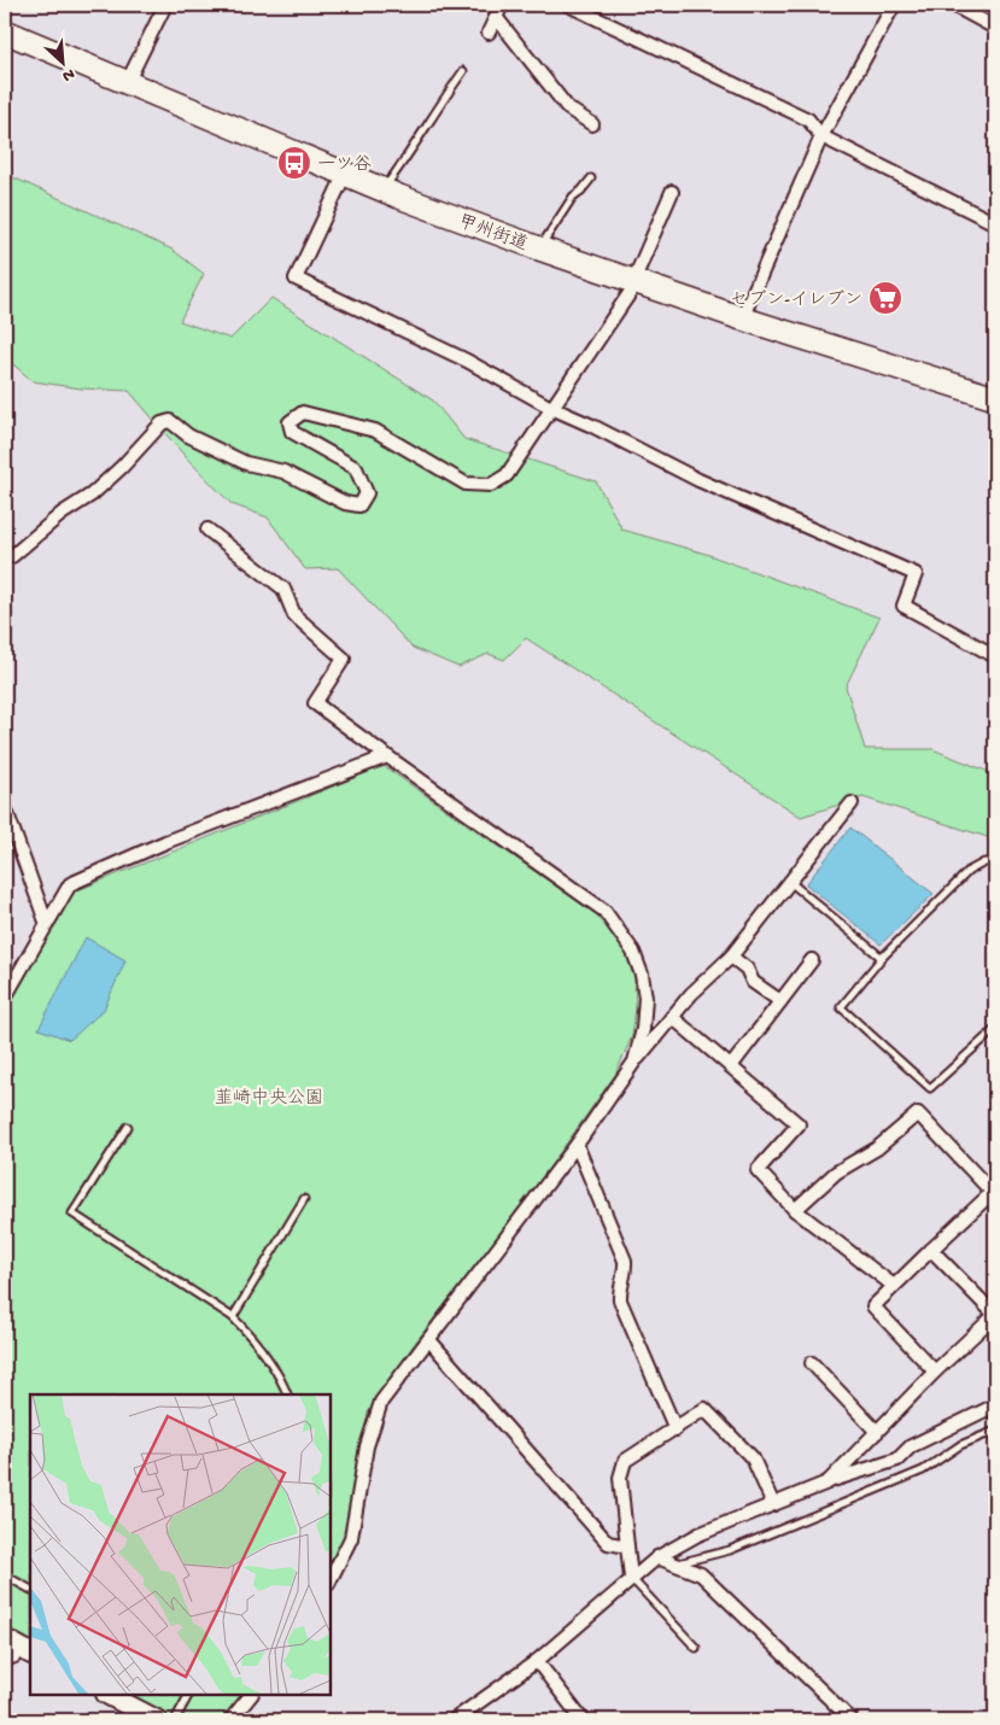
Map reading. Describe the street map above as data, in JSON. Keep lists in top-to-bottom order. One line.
{"streets":{"highway":["甲州街道"]},"parks":["韮崎中央公園"],"places":{"bus stop":["一ツ谷"],"supermarket":["セブン-イレブン"]},"north":"bottom right"}
